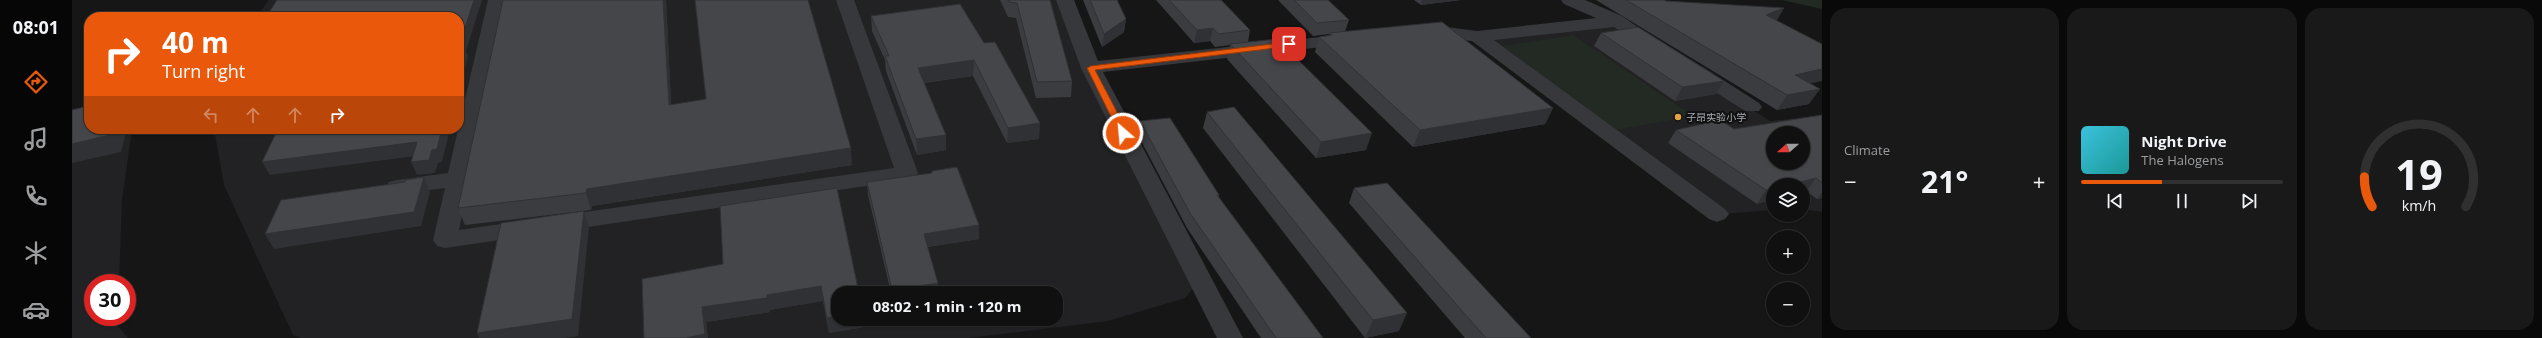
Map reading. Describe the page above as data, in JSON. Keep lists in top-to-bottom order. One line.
{"places":["子昂实验小学"],"north":"left","page":{"tabs":"08:01","tile":"Climate","turn":["40 m","Turn right"],"map_buttons":["+","−"],"song":["Night Drive","The Halogens"],"heat":["−","21°","+"],"limit":"30","trip":"08:02 · 1 min · 120 m","gauge":["19","km/h"]}}
